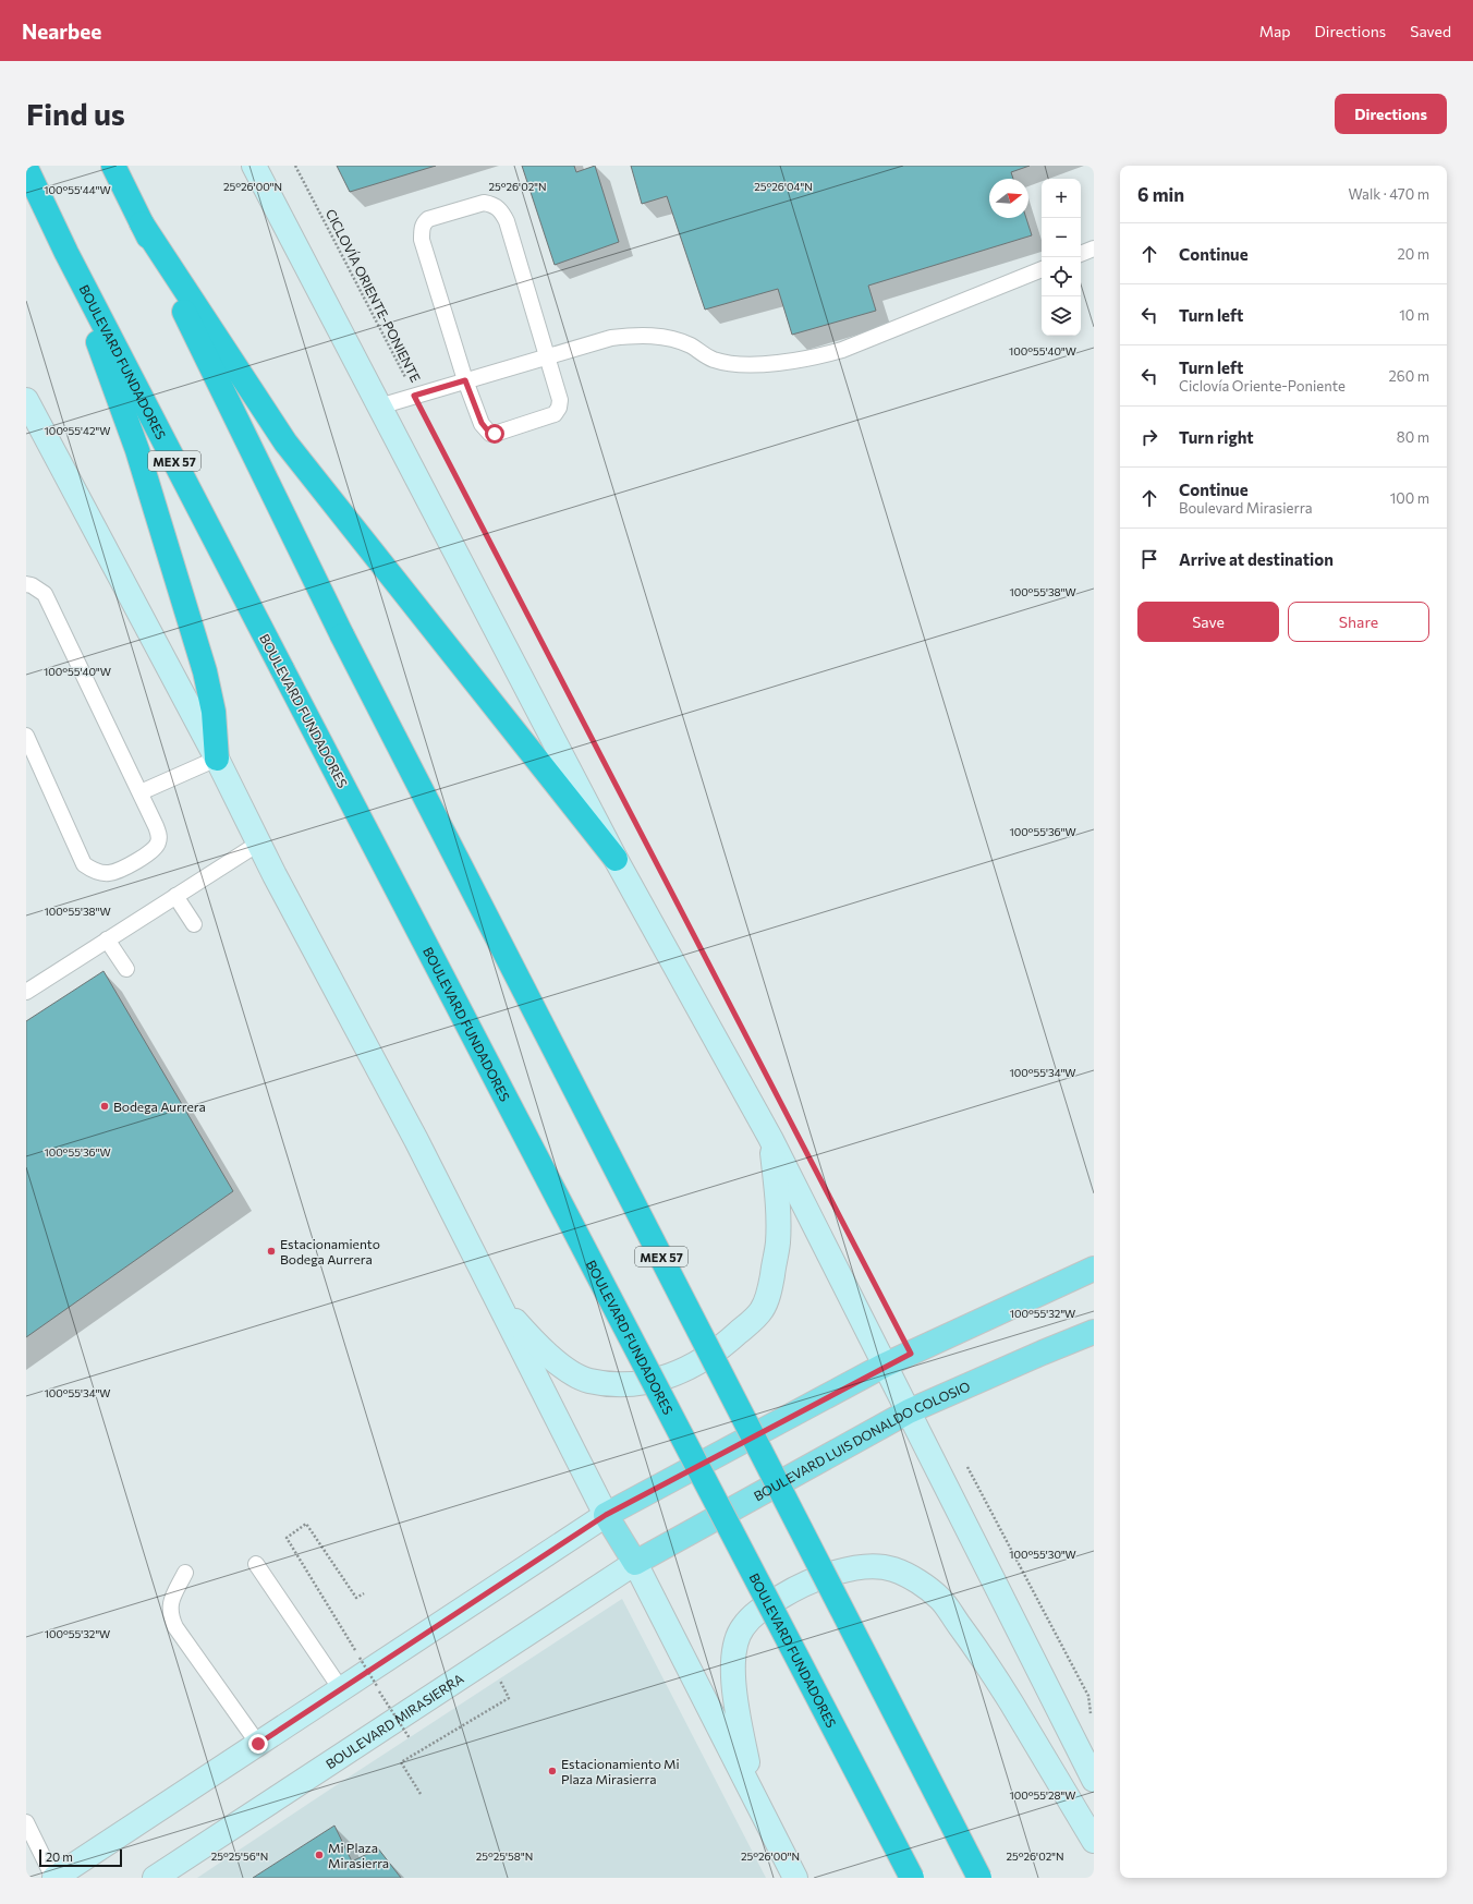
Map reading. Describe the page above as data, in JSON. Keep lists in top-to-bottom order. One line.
{"streets":{"highway":["BOULEVARD FUNDADORES","MEX 57"],"main road":["BOULEVARD LUIS DONALDO COLOSIO","BOULEVARD MIRASIERRA"],"path":["CICLOVÍA ORIENTE-PONIENTE"]},"crossings":[["BOULEVARD LUIS DONALDO COLOSIO","BOULEVARD MIRASIERRA"]],"places":["Bodega Aurrera","Estacionamiento Bodega Aurrera","Estacionamiento Mi Plaza Mirasierra","Mi Plaza Mirasierra"],"scale_bar":"20 m","north":"right","page":{"header":"Nearbee","nav":["Map","Directions","Saved"],"buttons":["Directions",["Save","Share"]],"title":"Find us","heading":["6 min","Walk · 470 m"],"map_buttons":["+","−"],"list":[["Continue","20 m"],["Turn left","10 m"],["Turn left","Ciclovía Oriente-Poniente","260 m"],["Turn right","80 m"],["Continue","Boulevard Mirasierra","100 m"],"Arrive at destination"],"scale":"20 m"},"coordinates":["25°26'00\"N","25°26'02\"N","25°26'04\"N","100°55'44\"W","100°55'40\"W","100°55'42\"W","100°55'38\"W","100°55'36\"W","100°55'34\"W","100°55'32\"W","100°55'30\"W","100°55'28\"W","25°25'56\"N","25°25'58\"N"]}
